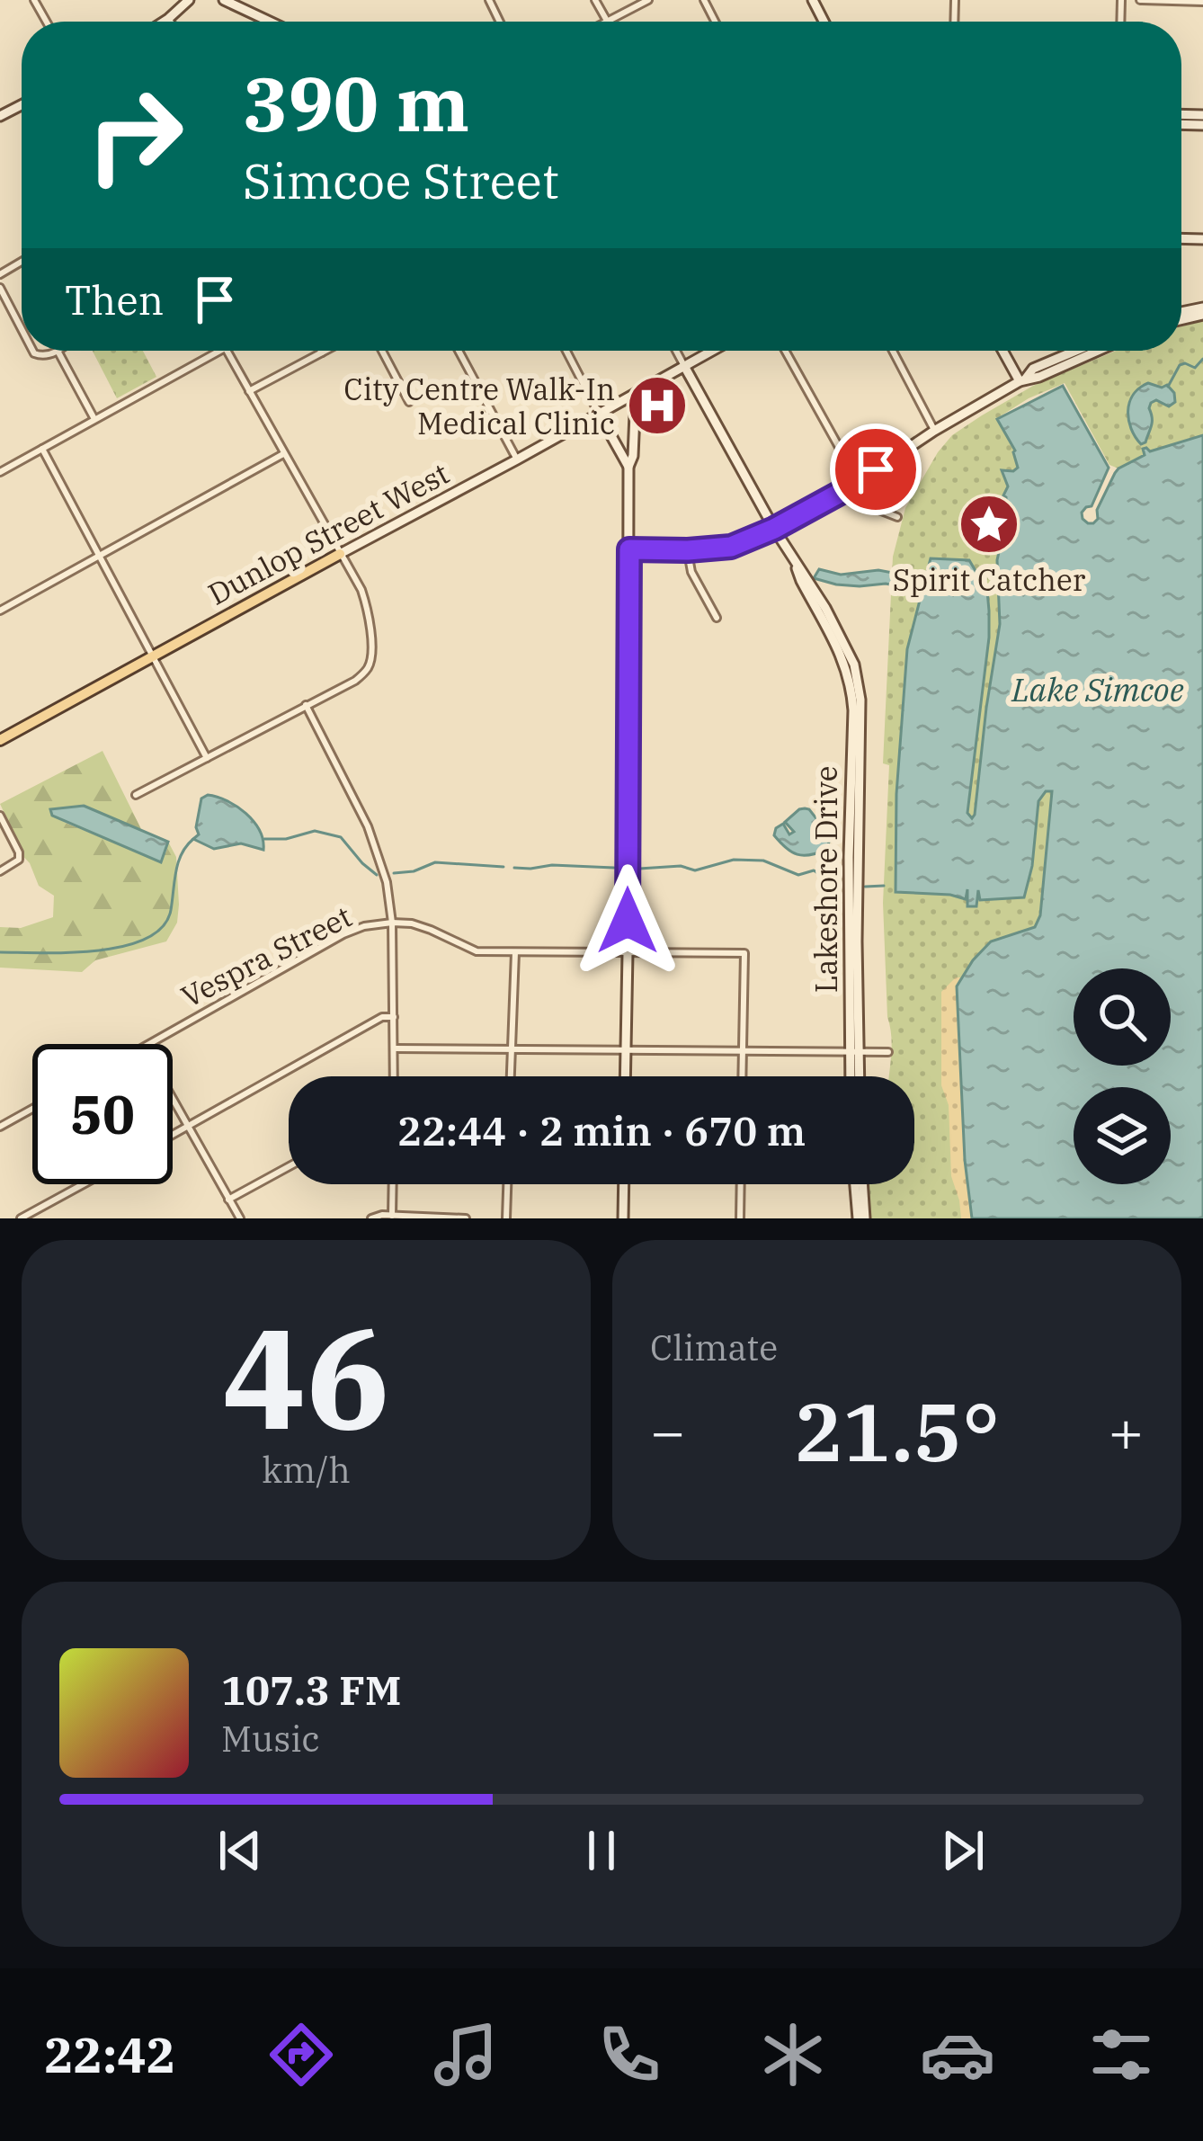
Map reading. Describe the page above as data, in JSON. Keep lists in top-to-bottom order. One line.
{"streets":{"main road":["Dunlop Street West","Lakeshore Drive"],"street":["Vespra Street"]},"water":["Lake Simcoe"],"places":{"hospital":["City Centre Walk-In Medical Clinic"],"place":["Spirit Catcher"]},"page":{"turn":["390 m","Simcoe Street"],"then":"Then","limit":"50","trip":"22:44 · 2 min · 670 m","tile":[["46","km/h"],"Climate"],"heat":["−","21.5°","+"],"song":["107.3 FM","Music"],"tabs":"22:42"}}
